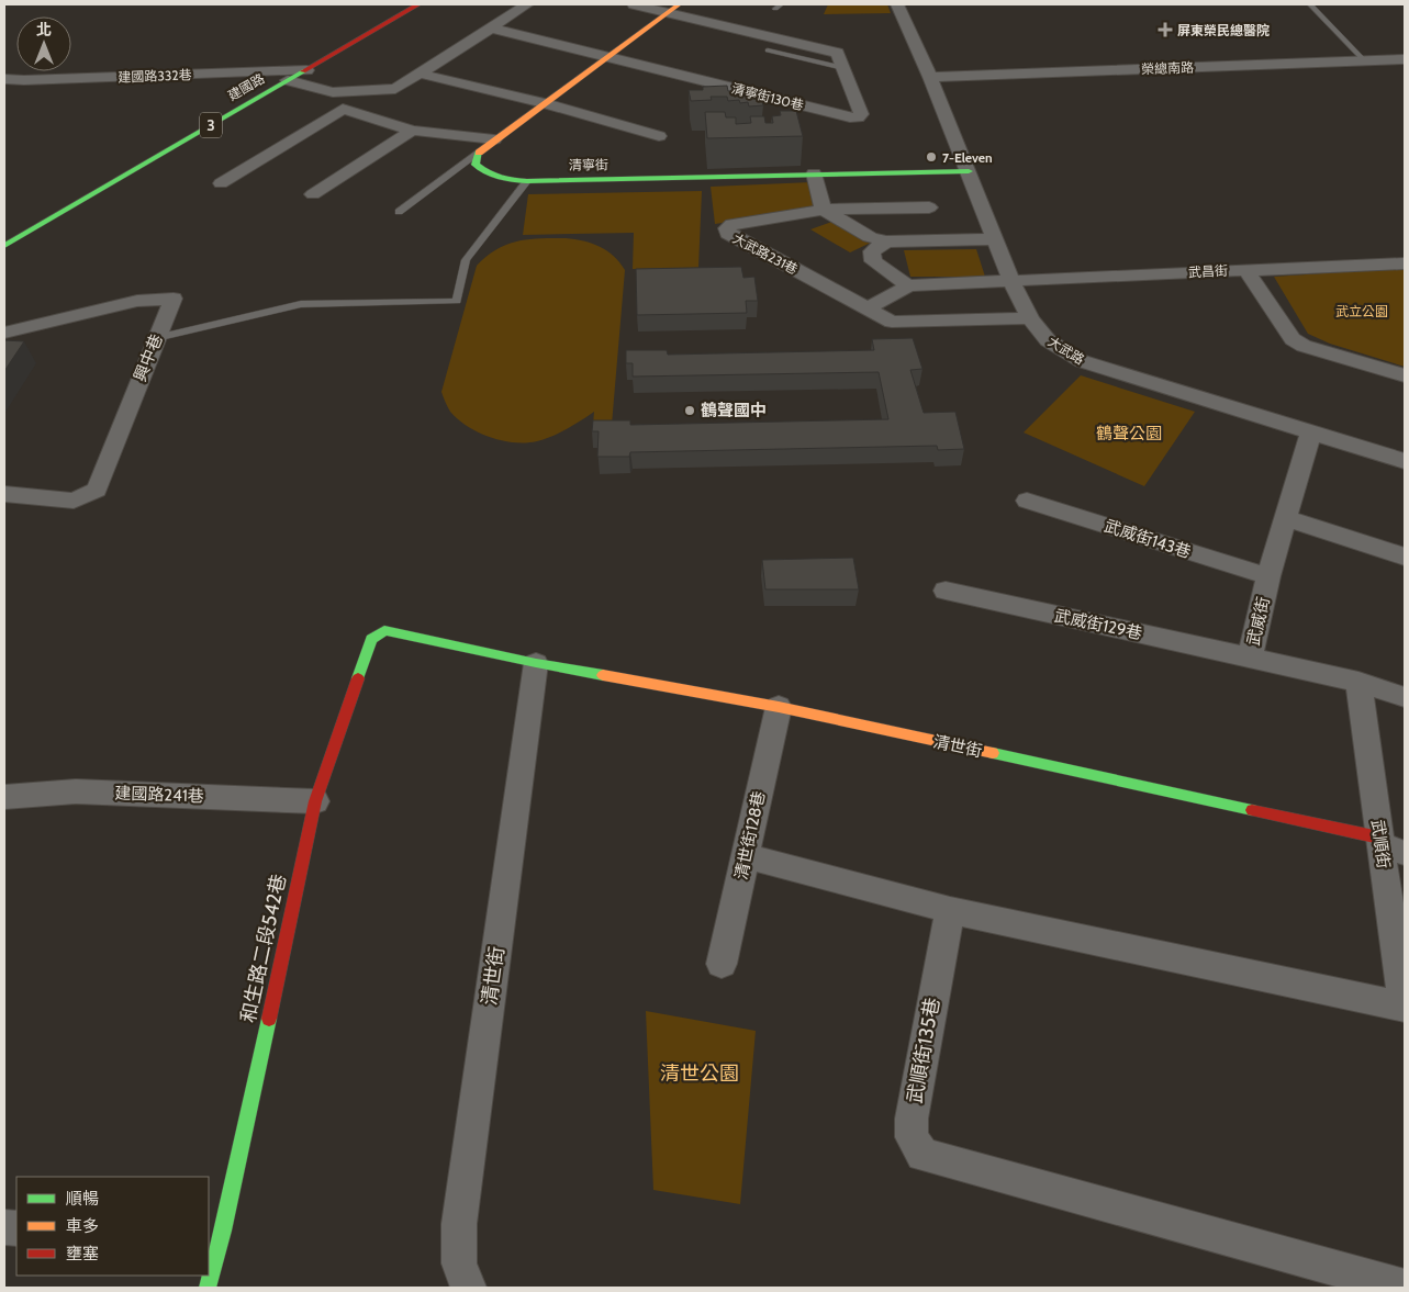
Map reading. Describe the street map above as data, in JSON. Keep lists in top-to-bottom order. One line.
{"streets":{"street":["榮總南路","建國路332巷","建國路","清寧街130巷","3","清寧街","大武路231巷","武昌街","大武路","興中巷","武威街143巷","武威街","武威街129巷","清世街","建國路241巷","清世街128巷","武順街","和生路二段542巷","武順街135巷"]},"crossings":[["榮總南路","大武路"],["建國路332巷","建國路"],["清寧街","大武路"],["大武路231巷","大武路"],["武昌街","大武路"],["大武路","武威街"],["武威街143巷","武威街"],["武威街","武威街129巷"],["武威街","武順街"],["清世街","清世街128巷"],["清世街","武順街"],["清世街","和生路二段542巷"],["建國路241巷","和生路二段542巷"]],"parks":["武立公園","鶴聲公園","清世公園"],"places":{"health":["屏東榮民總醫院"],"other":["7-Eleven","鶴聲國中"]},"legend":["順暢","車多","壅塞"],"north":"top"}
